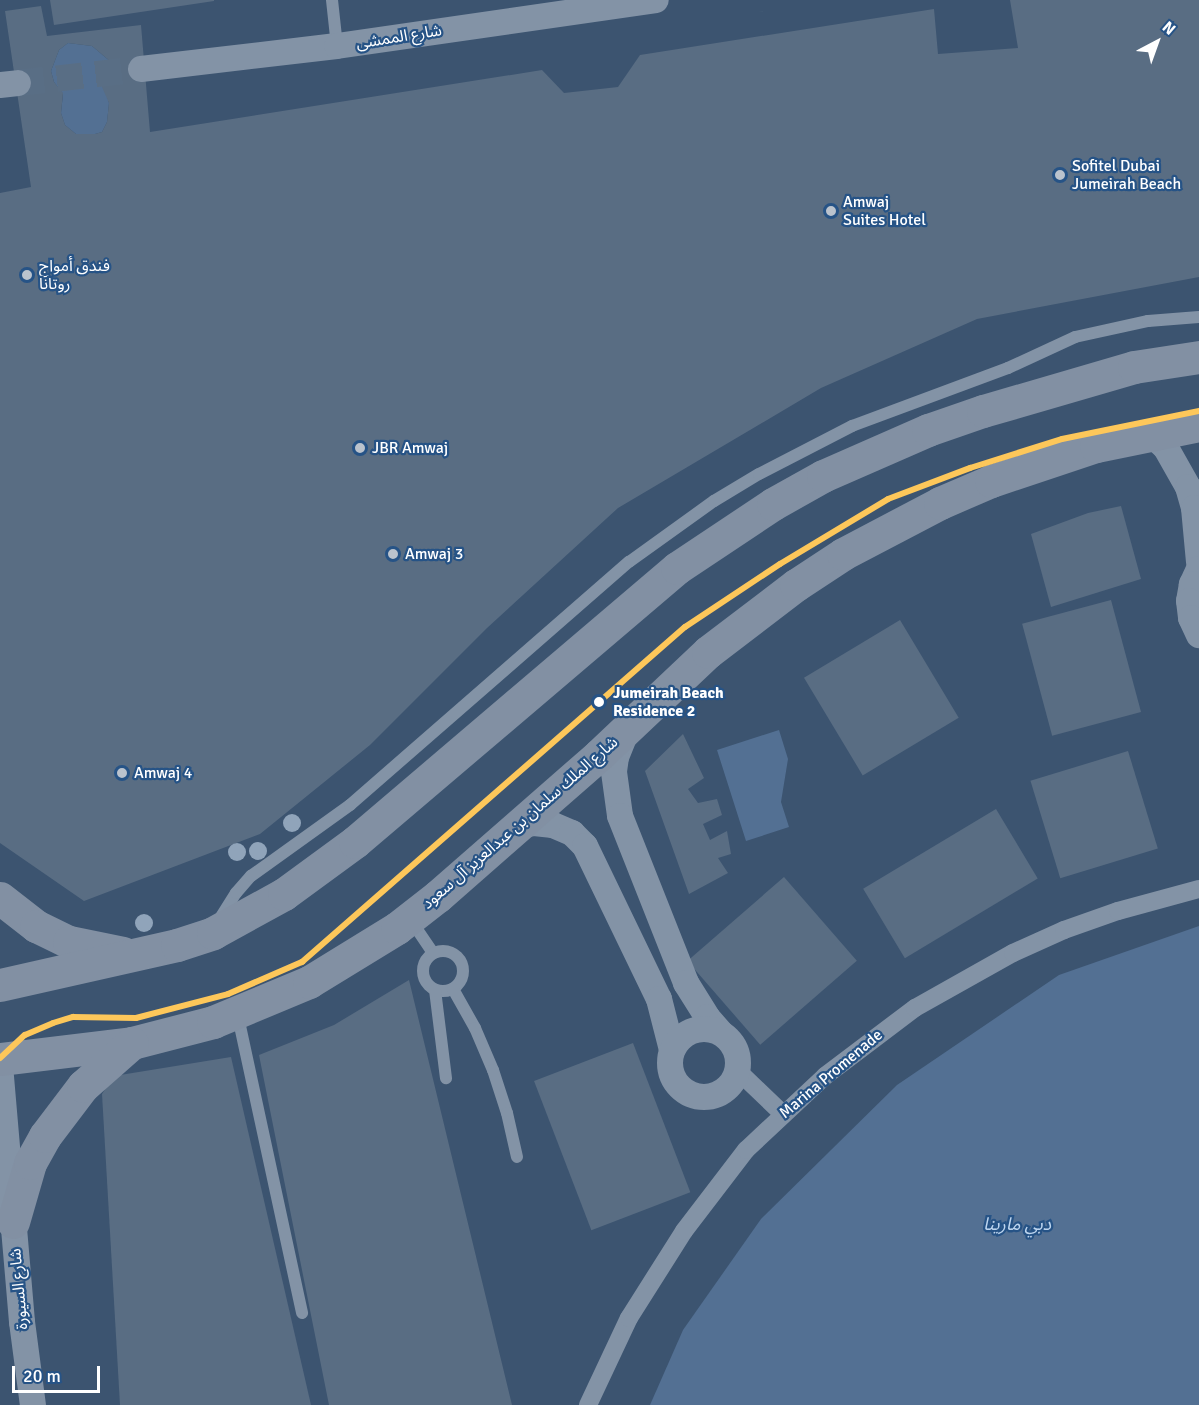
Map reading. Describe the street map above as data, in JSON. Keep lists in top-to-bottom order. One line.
{"streets":{"main road":["شارع الملك سلمان بن عبدالعزيز آل سعود"],"street":["شارع الممشى","Marina Promenade","شارع السيورة"]},"water":["دبي مارينا"],"places":["Sofitel Dubai Jumeirah Beach","Amwaj Suites Hotel","فندق أمواج روتانا","JBR Amwaj","Amwaj 3","Jumeirah Beach Residence 2","Amwaj 4"],"scale_bar":"20 m","north":"top right"}
